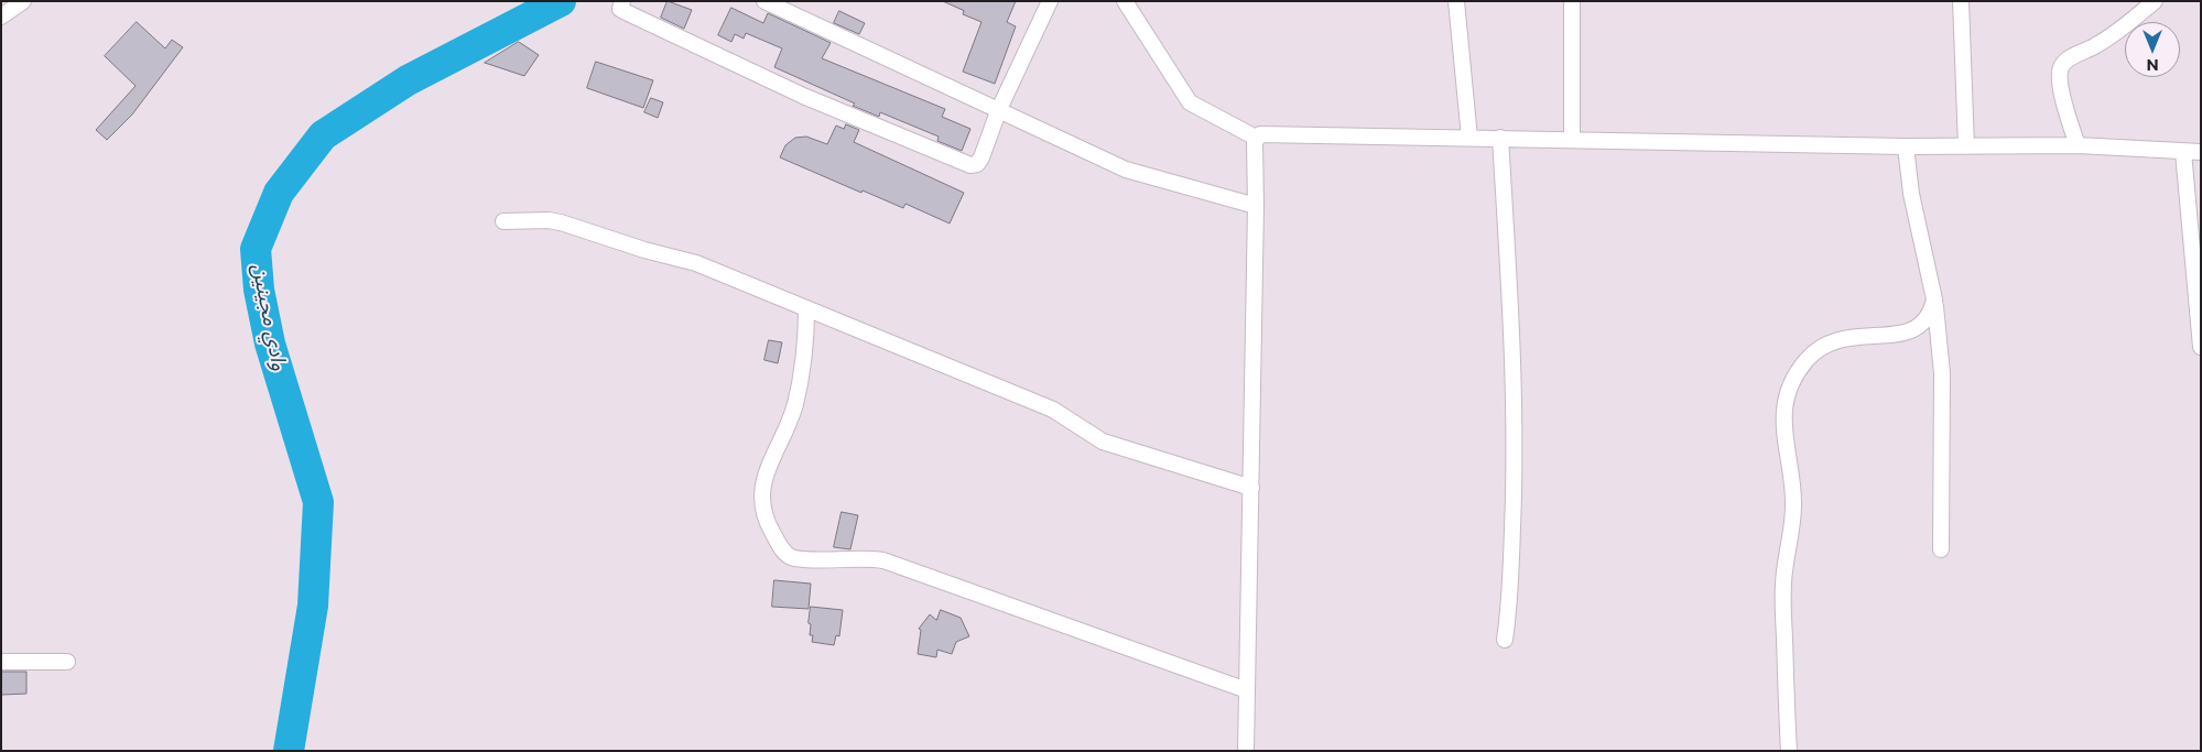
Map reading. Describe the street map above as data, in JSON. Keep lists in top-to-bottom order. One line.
{"water":["وادي مجينين"],"north":"bottom"}
